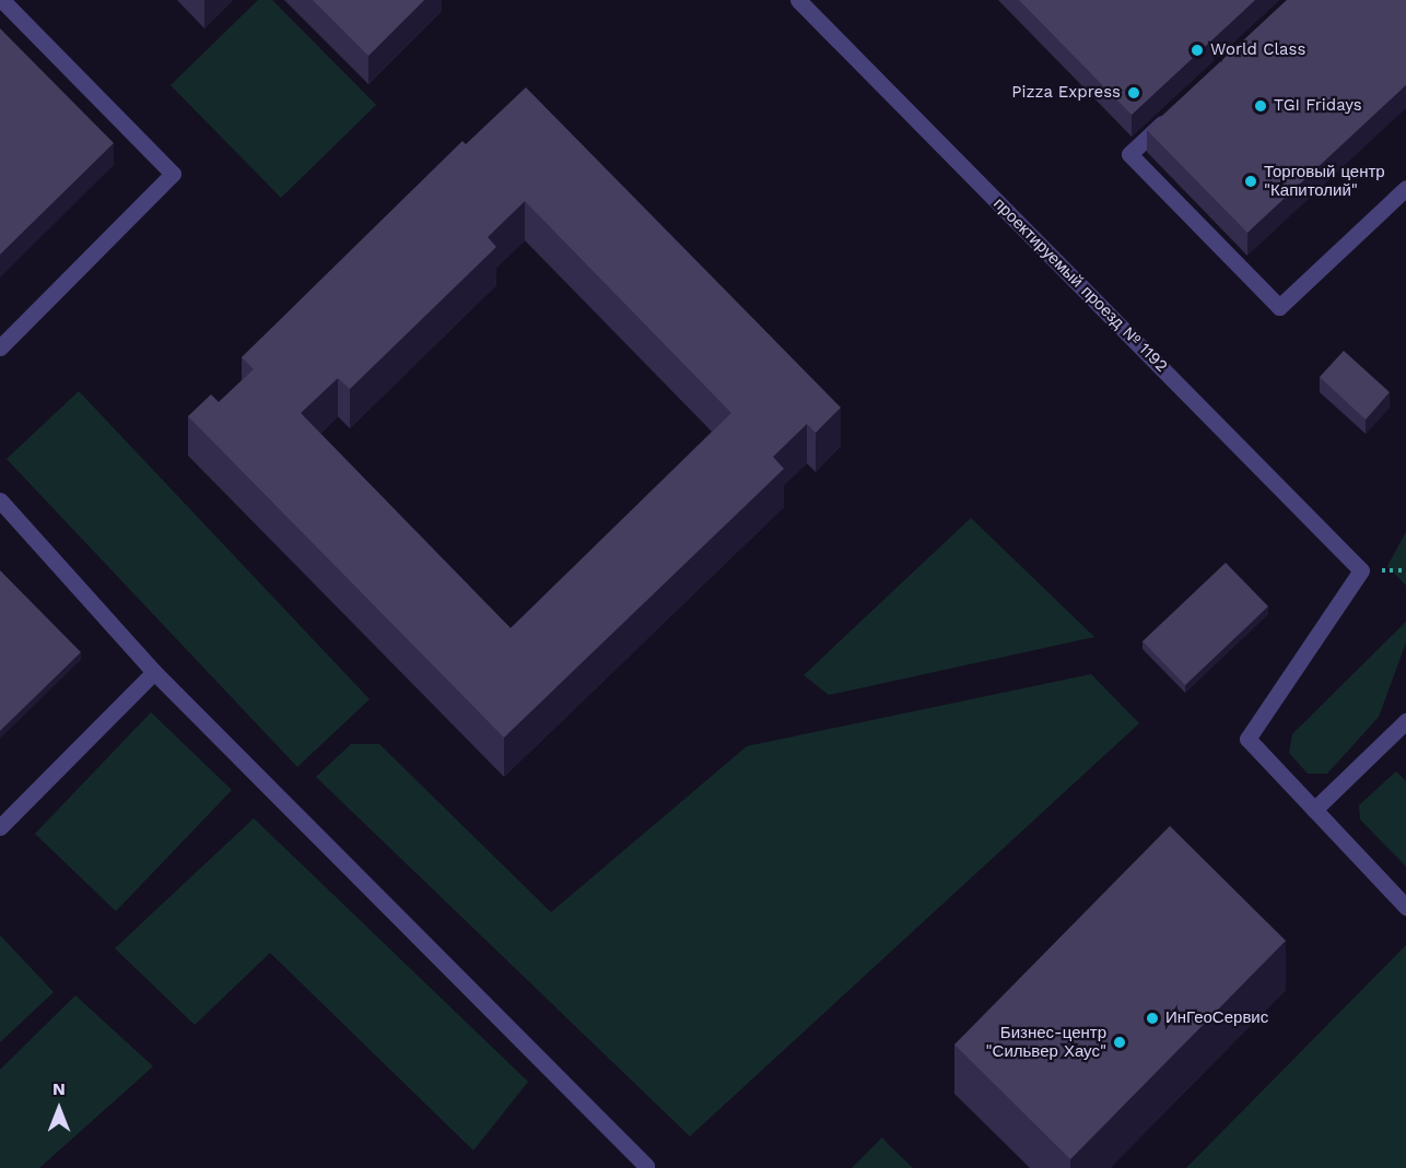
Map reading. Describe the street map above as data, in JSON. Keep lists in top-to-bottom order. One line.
{"streets":{"street":["проектируемый проезд № 1192"]},"places":["World Class","Pizza Express","TGI Fridays","Торговый центр \"Капитолий\"","ИнГеоСервис","Бизнес-центр \"Сильвер Хаус\""],"north":"top"}
